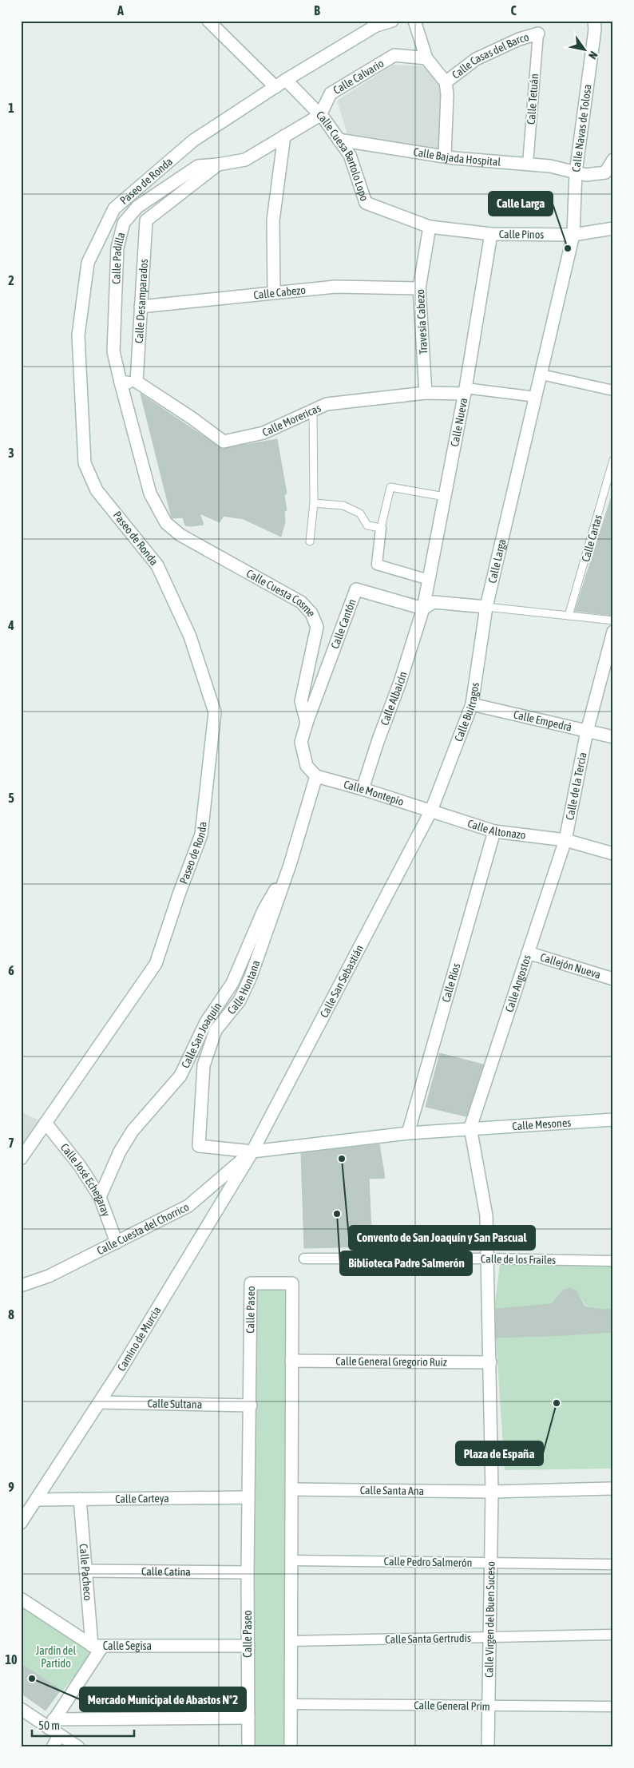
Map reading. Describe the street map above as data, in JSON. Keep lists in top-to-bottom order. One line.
{"streets":{"street":["Calle Casas del Barco","Calle Calvario","Calle Tetuán","Calle Navas de Tolosa","Calle Bajada Hospital","Calle Cuesa Bartolo Lopo","Paseo de Ronda","Calle Pinos","Calle Padilla","Calle Cabezo","Calle Desamparados","Travesía Cabezo","Calle Morericas","Calle Nueva","Calle Larga","Calle Cuesta Cosme","Calle Cantón","Calle Albaicín","Calle Buitragos","Calle Empedrá","Calle de la Tercia","Calle Montepío","Calle Altonazo","Callejón Nueva","Calle San Sebastián","Calle Ríos","Calle Angostos","Calle Hontana","Calle San Joaquín","Calle Mesones","Calle José Echegaray","Calle Cuesta del Chorrico","Calle de los Frailes","Calle Paseo","Camino de Murcia","Calle General Gregorio Ruiz","Calle Sultana","Calle Santa Ana","Calle Carteya","Calle Pedro Salmerón","Calle Catina","Calle Pacheco","Calle Virgen del Buen Suceso","Calle Santa Gertrudis","Calle Segisa","Calle General Prim"],"lane":["Calle Cartas"]},"crossings":[["Calle Casas del Barco","Calle Calvario"],["Calle Casas del Barco","Calle Tetuán"],["Calle Casas del Barco","Calle Bajada Hospital"],["Calle Calvario","Calle Cuesa Bartolo Lopo"],["Calle Tetuán","Calle Bajada Hospital"],["Calle Navas de Tolosa","Calle Bajada Hospital"],["Calle Navas de Tolosa","Calle Pinos"],["Calle Navas de Tolosa","Calle Larga"],["Calle Bajada Hospital","Calle Cuesa Bartolo Lopo"],["Calle Cuesa Bartolo Lopo","Paseo de Ronda"],["Calle Cuesa Bartolo Lopo","Calle Pinos"],["Calle Cuesa Bartolo Lopo","Travesía Cabezo"],["Paseo de Ronda","Calle José Echegaray"],["Calle Pinos","Travesía Cabezo"],["Calle Pinos","Calle Nueva"],["Calle Pinos","Calle Larga"],["Calle Padilla","Calle Desamparados"],["Calle Padilla","Calle Cuesta Cosme"],["Calle Cabezo","Calle Desamparados"],["Calle Cabezo","Travesía Cabezo"],["Calle Desamparados","Calle Morericas"],["Travesía Cabezo","Calle Morericas"],["Calle Morericas","Calle Nueva"],["Calle Nueva","Calle Cantón"],["Calle Nueva","Calle Albaicín"],["Calle Larga","Calle Buitragos"],["Calle Cuesta Cosme","Calle Cantón"],["Calle Cantón","Calle Albaicín"],["Calle Albaicín","Calle Montepío"],["Calle Buitragos","Calle Empedrá"],["Calle Buitragos","Calle Montepío"],["Calle Buitragos","Calle Altonazo"],["Calle Buitragos","Calle San Sebastián"],["Calle Empedrá","Calle de la Tercia"],["Calle de la Tercia","Calle Altonazo"],["Calle de la Tercia","Calle Angostos"],["Calle Montepío","Calle Altonazo"],["Calle Montepío","Calle San Sebastián"],["Calle Montepío","Calle Hontana"],["Calle Altonazo","Calle San Sebastián"],["Calle Altonazo","Calle Ríos"],["Calle Altonazo","Calle Angostos"],["Callejón Nueva","Calle Angostos"],["Calle San Sebastián","Calle Hontana"],["Calle San Sebastián","Calle Mesones"],["Calle San Sebastián","Calle Cuesta del Chorrico"],["Calle San Sebastián","Camino de Murcia"],["Calle Ríos","Calle Mesones"],["Calle Angostos","Calle Mesones"],["Calle Hontana","Calle San Joaquín"],["Calle Hontana","Calle Mesones"],["Calle Hontana","Calle Cuesta del Chorrico"],["Calle Hontana","Camino de Murcia"],["Calle San Joaquín","Calle José Echegaray"],["Calle Mesones","Calle Cuesta del Chorrico"],["Calle Mesones","Camino de Murcia"],["Calle José Echegaray","Calle Cuesta del Chorrico"],["Calle Cuesta del Chorrico","Camino de Murcia"],["Calle Paseo","Calle General Gregorio Ruiz"],["Calle Paseo","Calle Sultana"],["Calle Paseo","Calle Santa Ana"],["Calle Paseo","Calle Carteya"],["Calle Paseo","Calle Pedro Salmerón"],["Calle Paseo","Calle Catina"],["Calle Paseo","Calle Santa Gertrudis"],["Calle Paseo","Calle Segisa"],["Calle Paseo","Calle General Prim"],["Camino de Murcia","Calle Sultana"],["Camino de Murcia","Calle Carteya"],["Calle General Gregorio Ruiz","Calle Virgen del Buen Suceso"],["Calle Santa Ana","Calle Virgen del Buen Suceso"],["Calle Carteya","Calle Pacheco"],["Calle Pedro Salmerón","Calle Virgen del Buen Suceso"],["Calle Catina","Calle Pacheco"],["Calle Pacheco","Calle Segisa"],["Calle Virgen del Buen Suceso","Calle Santa Gertrudis"],["Calle Virgen del Buen Suceso","Calle General Prim"]],"parks":["Jardín del Partido"],"places":["Calle Larga","Convento de San Joaquín y San Pascual","Biblioteca Padre Salmerón","Plaza de España","Mercado Municipal de Abastos Nº2"],"scale_bar":"50 m","north":"bottom right","grid":{"columns":["A","B","C"],"rows":["1","2","3","4","5","6","7","8","9","10"]}}
